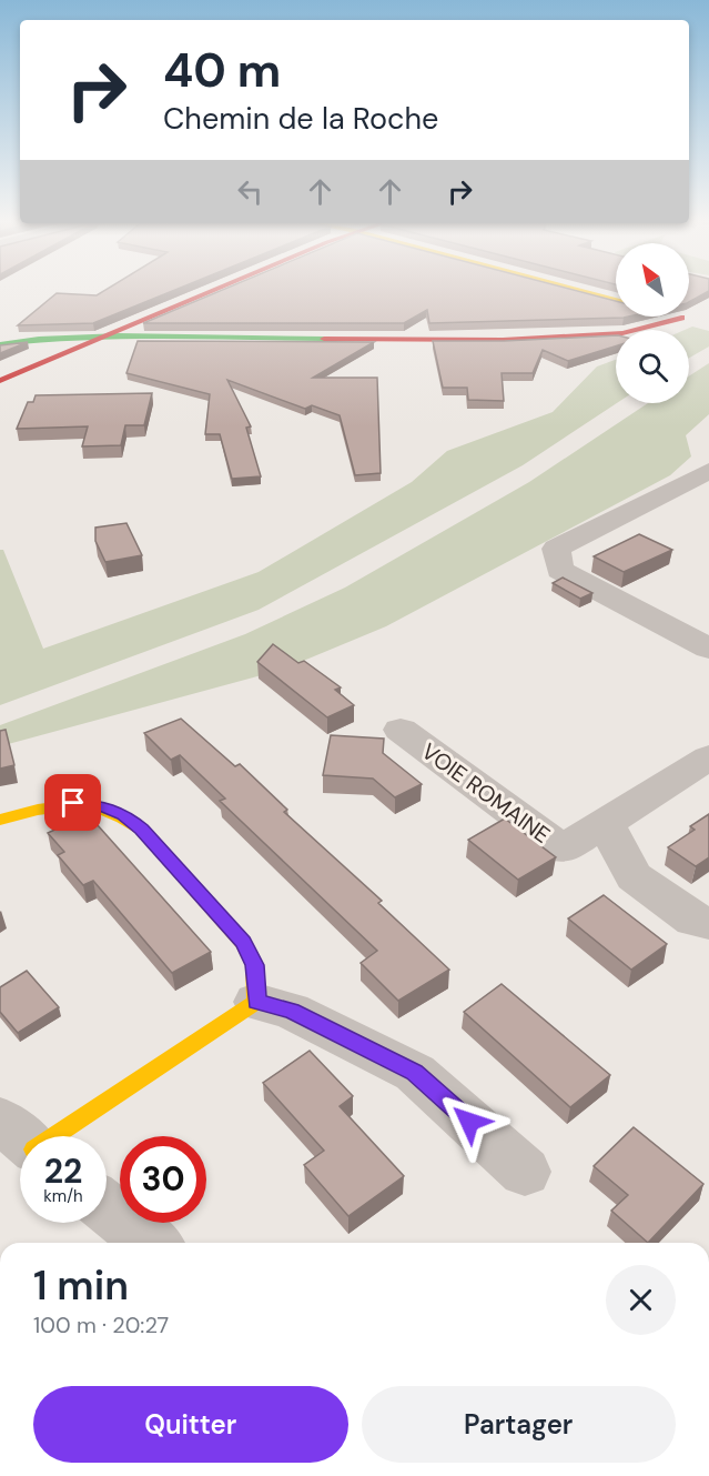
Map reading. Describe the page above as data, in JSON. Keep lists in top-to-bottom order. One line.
{"streets":{"street":["VOIE ROMAINE"]},"north":"top left","page":{"turn":["40 m","Chemin de la Roche"],"speed":"22 km/h","limit":"30","heading":["1 min","100 m · 20:27"],"buttons":["Quitter","Partager"]}}
